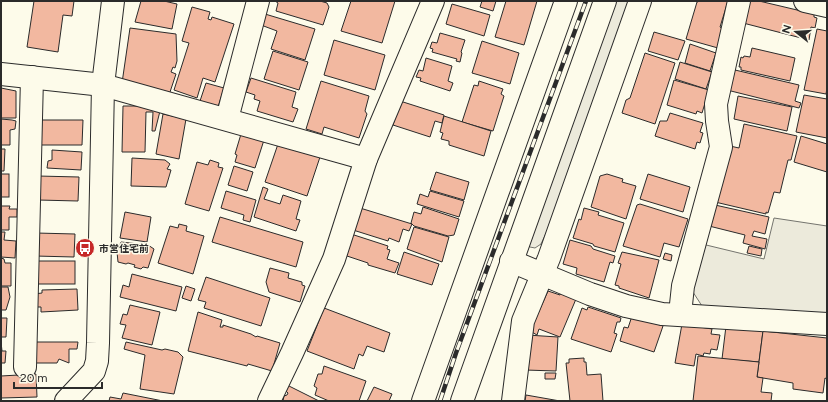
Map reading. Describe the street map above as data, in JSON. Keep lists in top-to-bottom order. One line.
{"places":{"bus stop":["市営住宅前"]},"scale_bar":"20 m","north":"left"}
